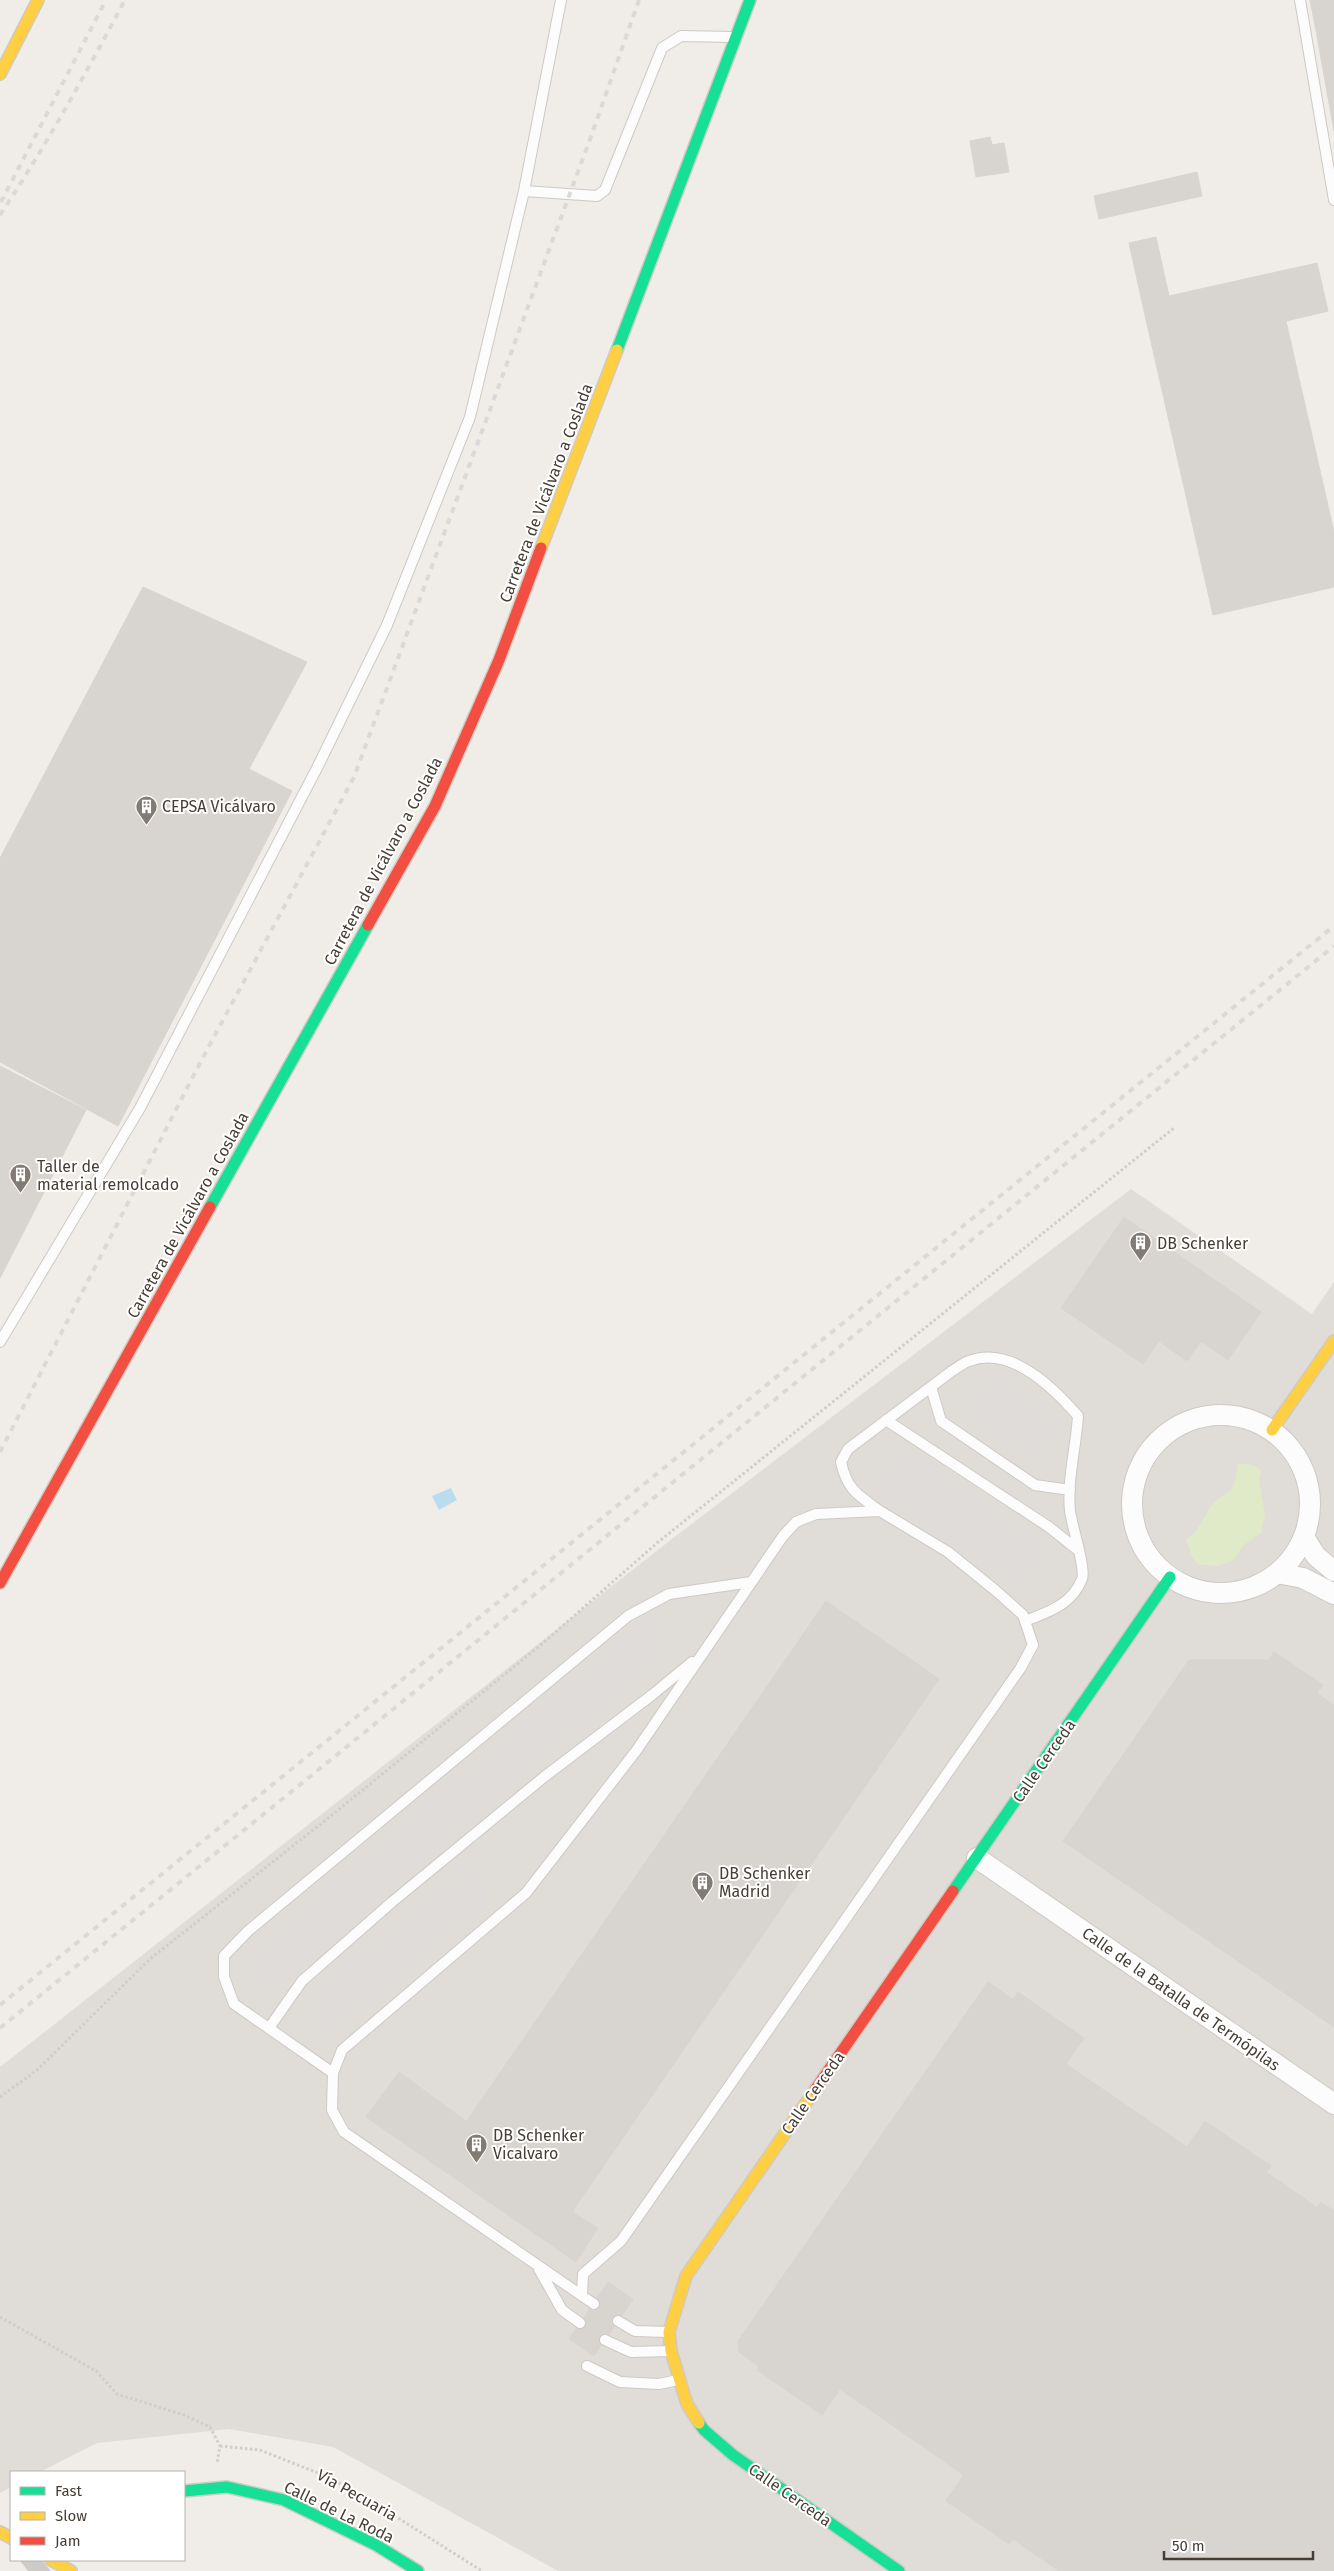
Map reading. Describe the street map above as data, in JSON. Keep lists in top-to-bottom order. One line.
{"streets":{"main road":["Carretera de Vicálvaro a Coslada","Calle Cerceda","Calle de La Roda"],"street":["Calle de la Batalla de Termópilas"],"path":["Vía Pecuaria"]},"crossings":[["Calle Cerceda","Calle de la Batalla de Termópilas"]],"places":{"building":["CEPSA Vicálvaro","Taller de material remolcado","DB Schenker","DB Schenker Madrid","DB Schenker Vicalvaro"]},"legend":["Fast","Slow","Jam"],"scale_bar":"50 m"}
